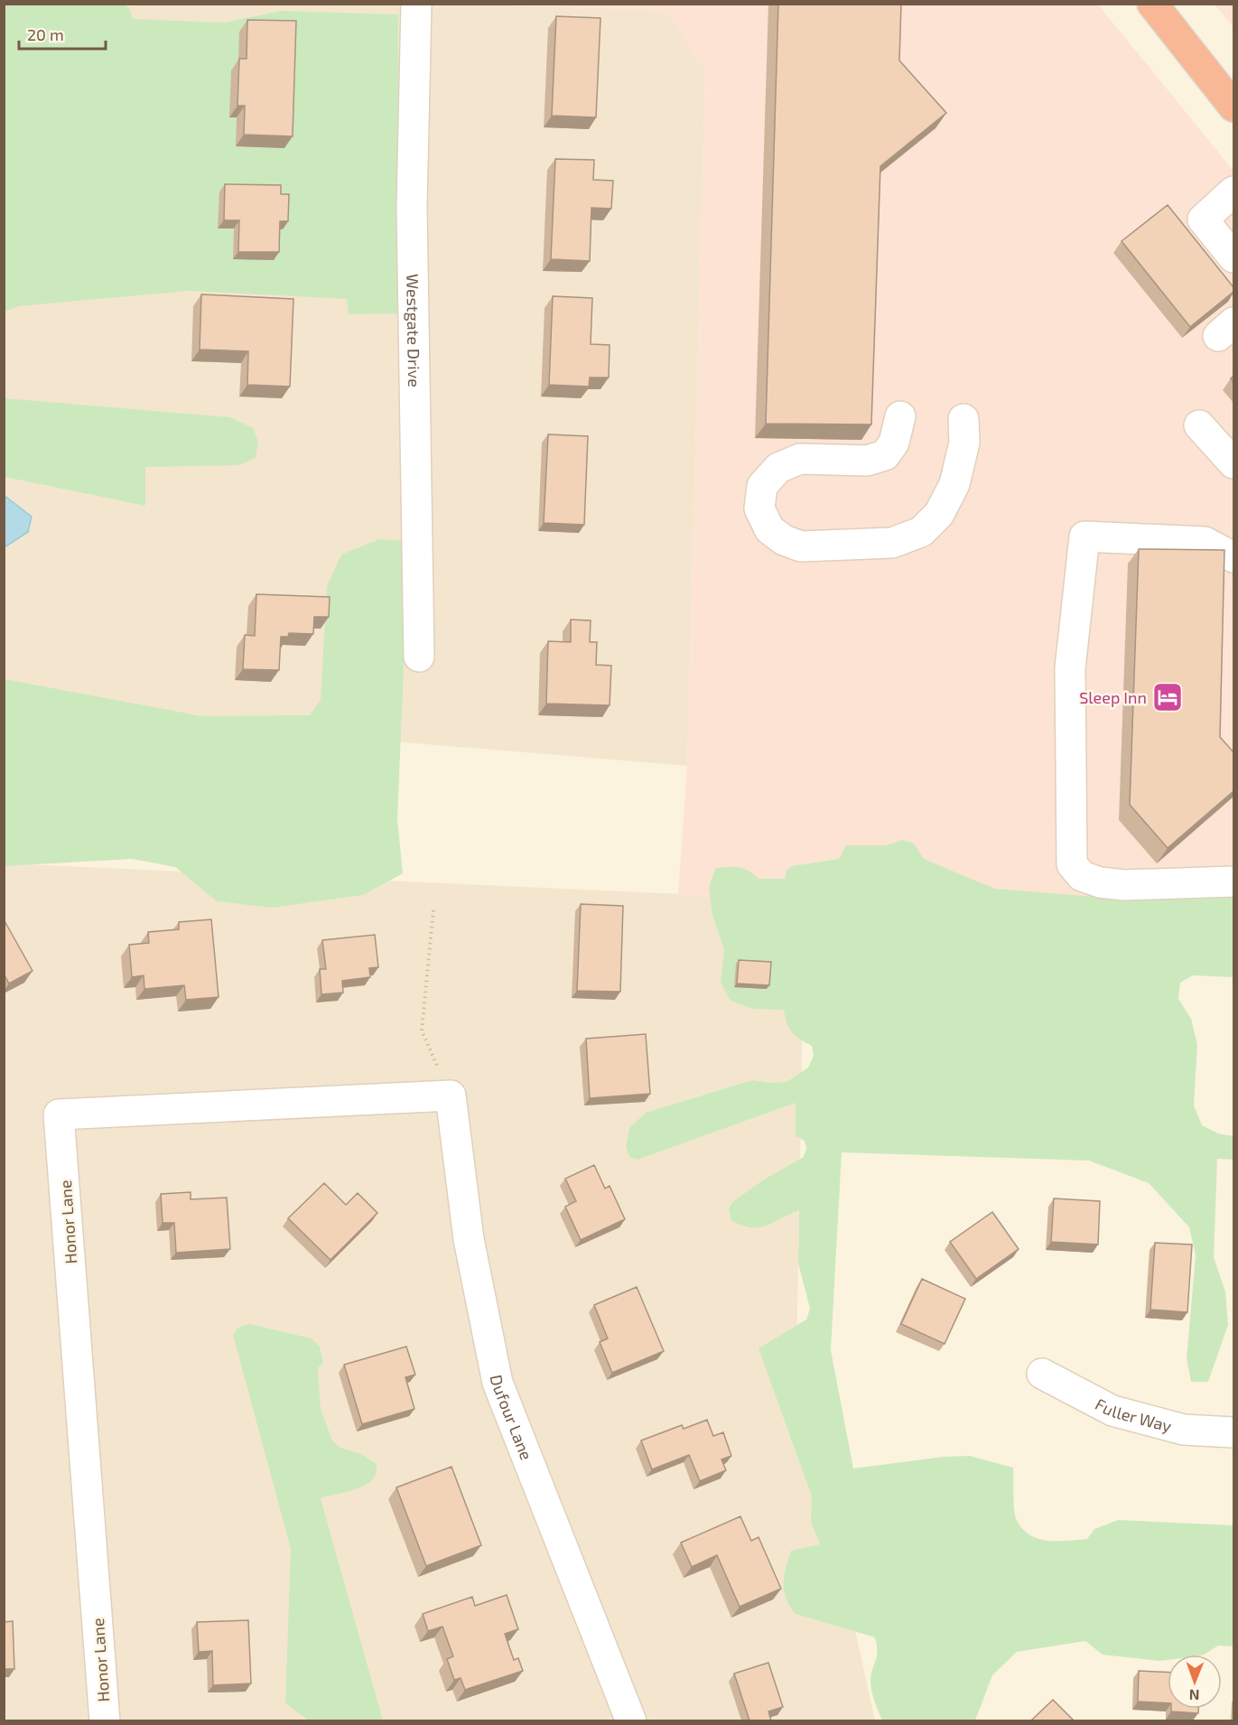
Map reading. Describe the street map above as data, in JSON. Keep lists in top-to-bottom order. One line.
{"streets":{"street":["Westgate Drive","Honor Lane","Fuller Way","Dufour Lane"]},"crossings":[["Honor Lane","Dufour Lane"]],"places":{"hotel":["Sleep Inn"]},"scale_bar":"20 m","north":"bottom"}
